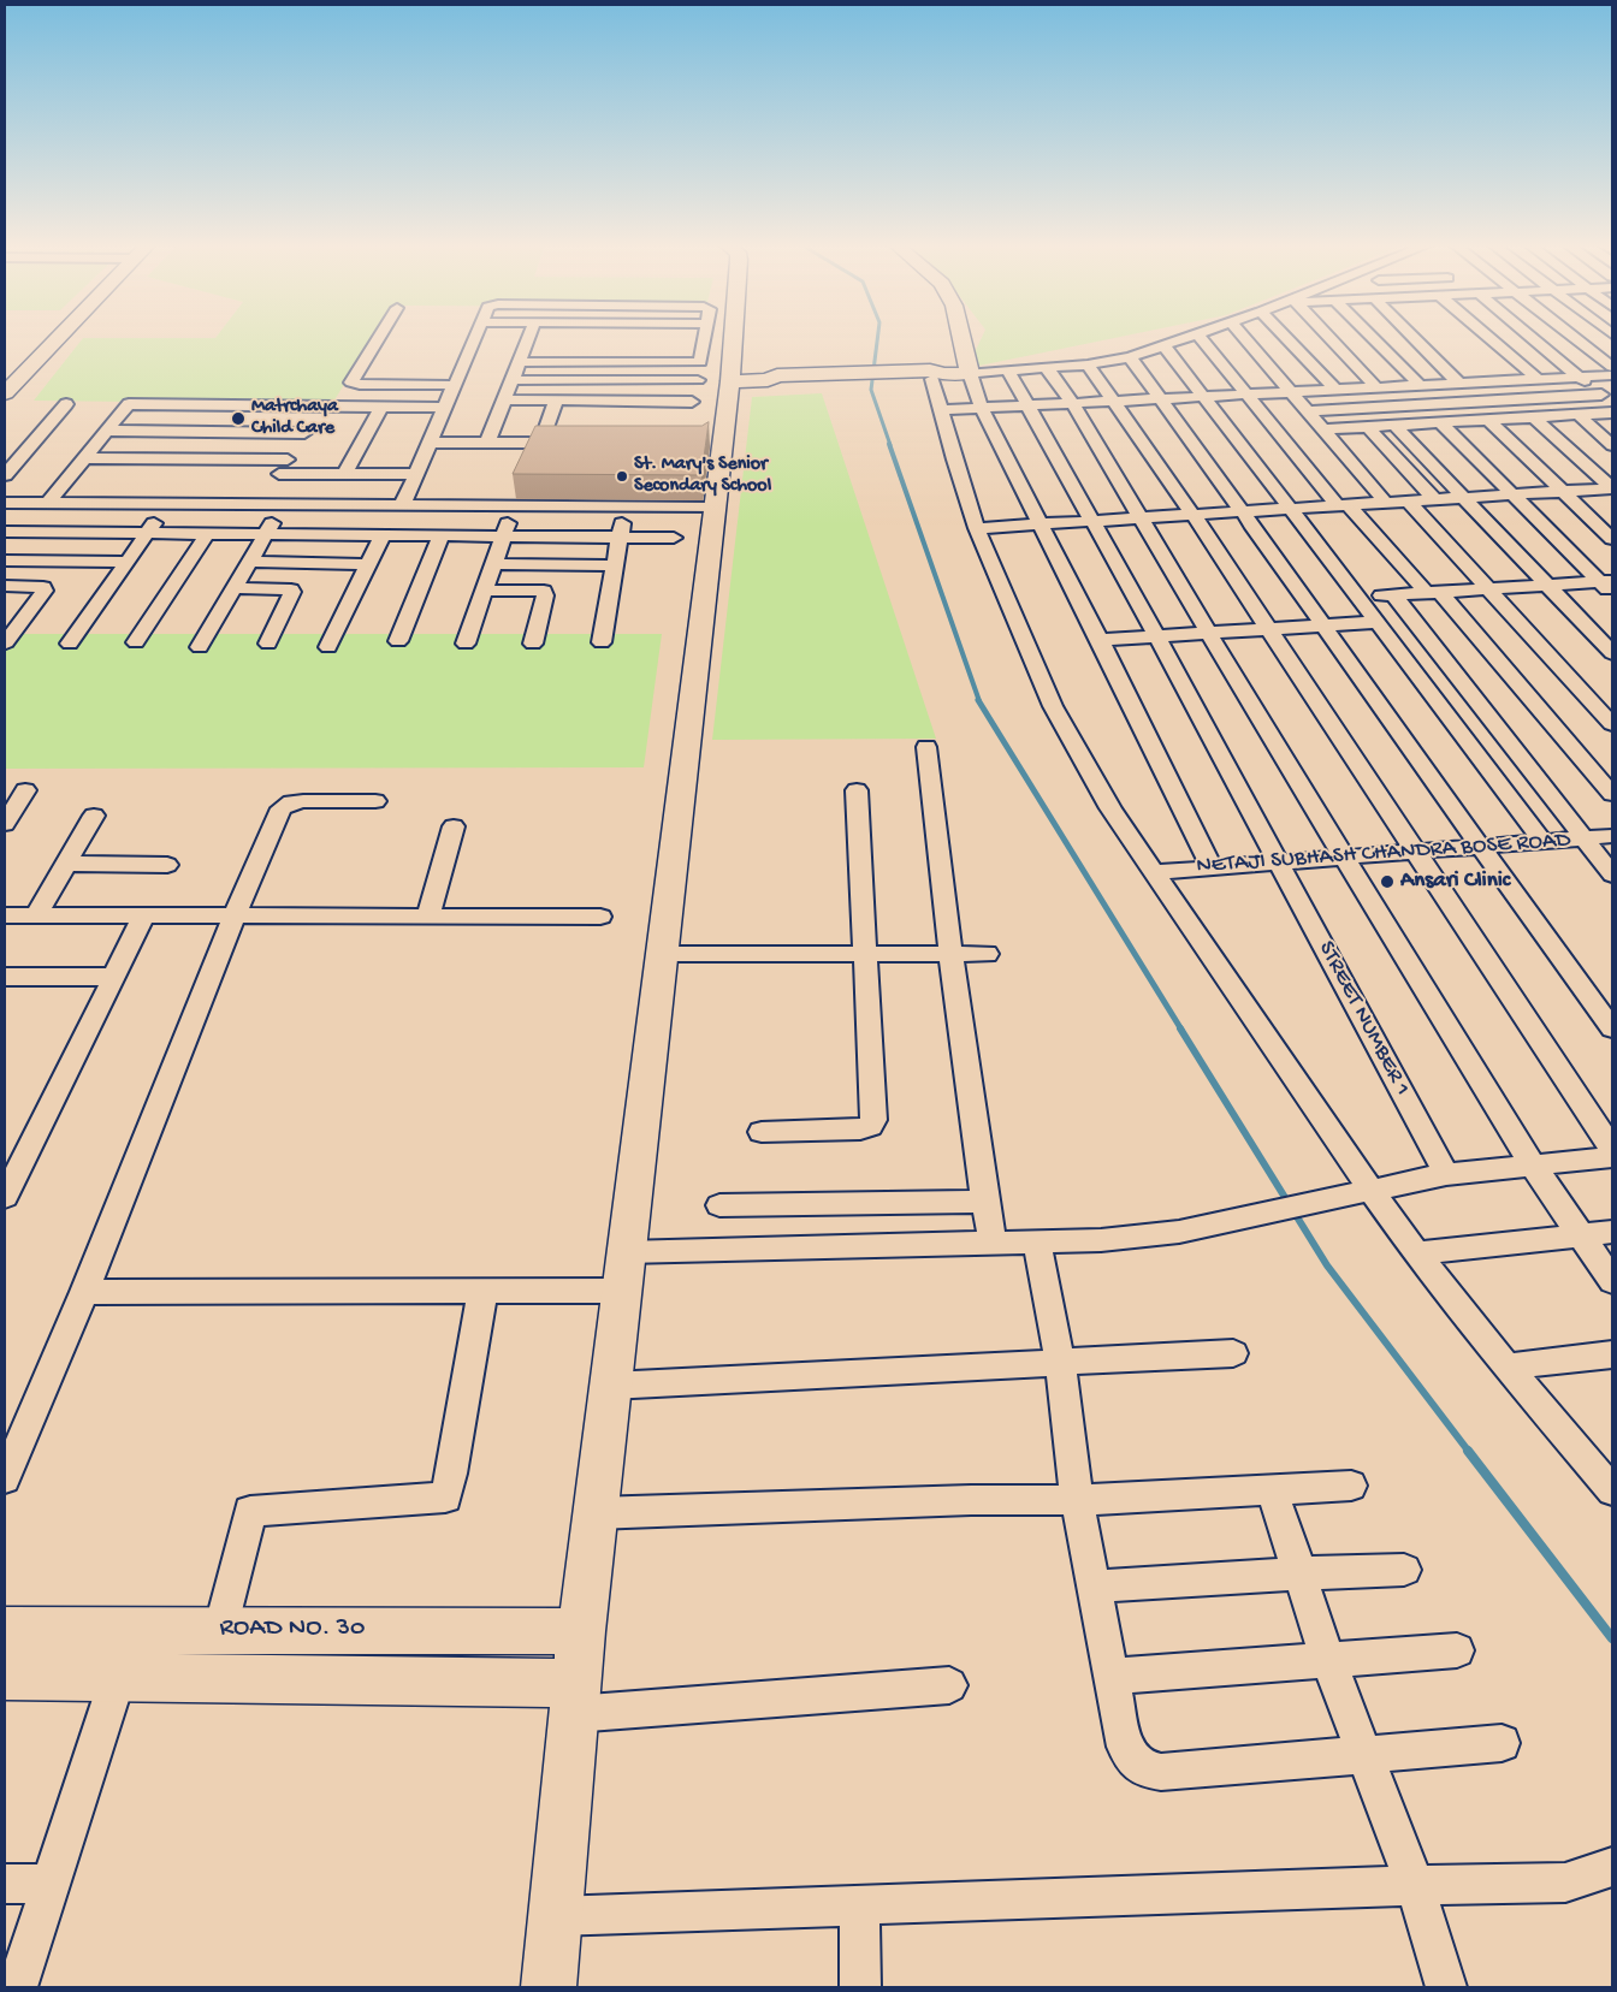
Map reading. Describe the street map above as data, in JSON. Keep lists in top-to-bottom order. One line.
{"streets":{"street":["NETAJI SUBHASH CHANDRA BOSE ROAD","STREET NUMBER 1","ROAD NO. 30"]},"crossings":[["NETAJI SUBHASH CHANDRA BOSE ROAD","STREET NUMBER 1"]],"places":["Matrchaya Child Care","St. Mary's Senior Secondary School","Ansari Clinic"]}
